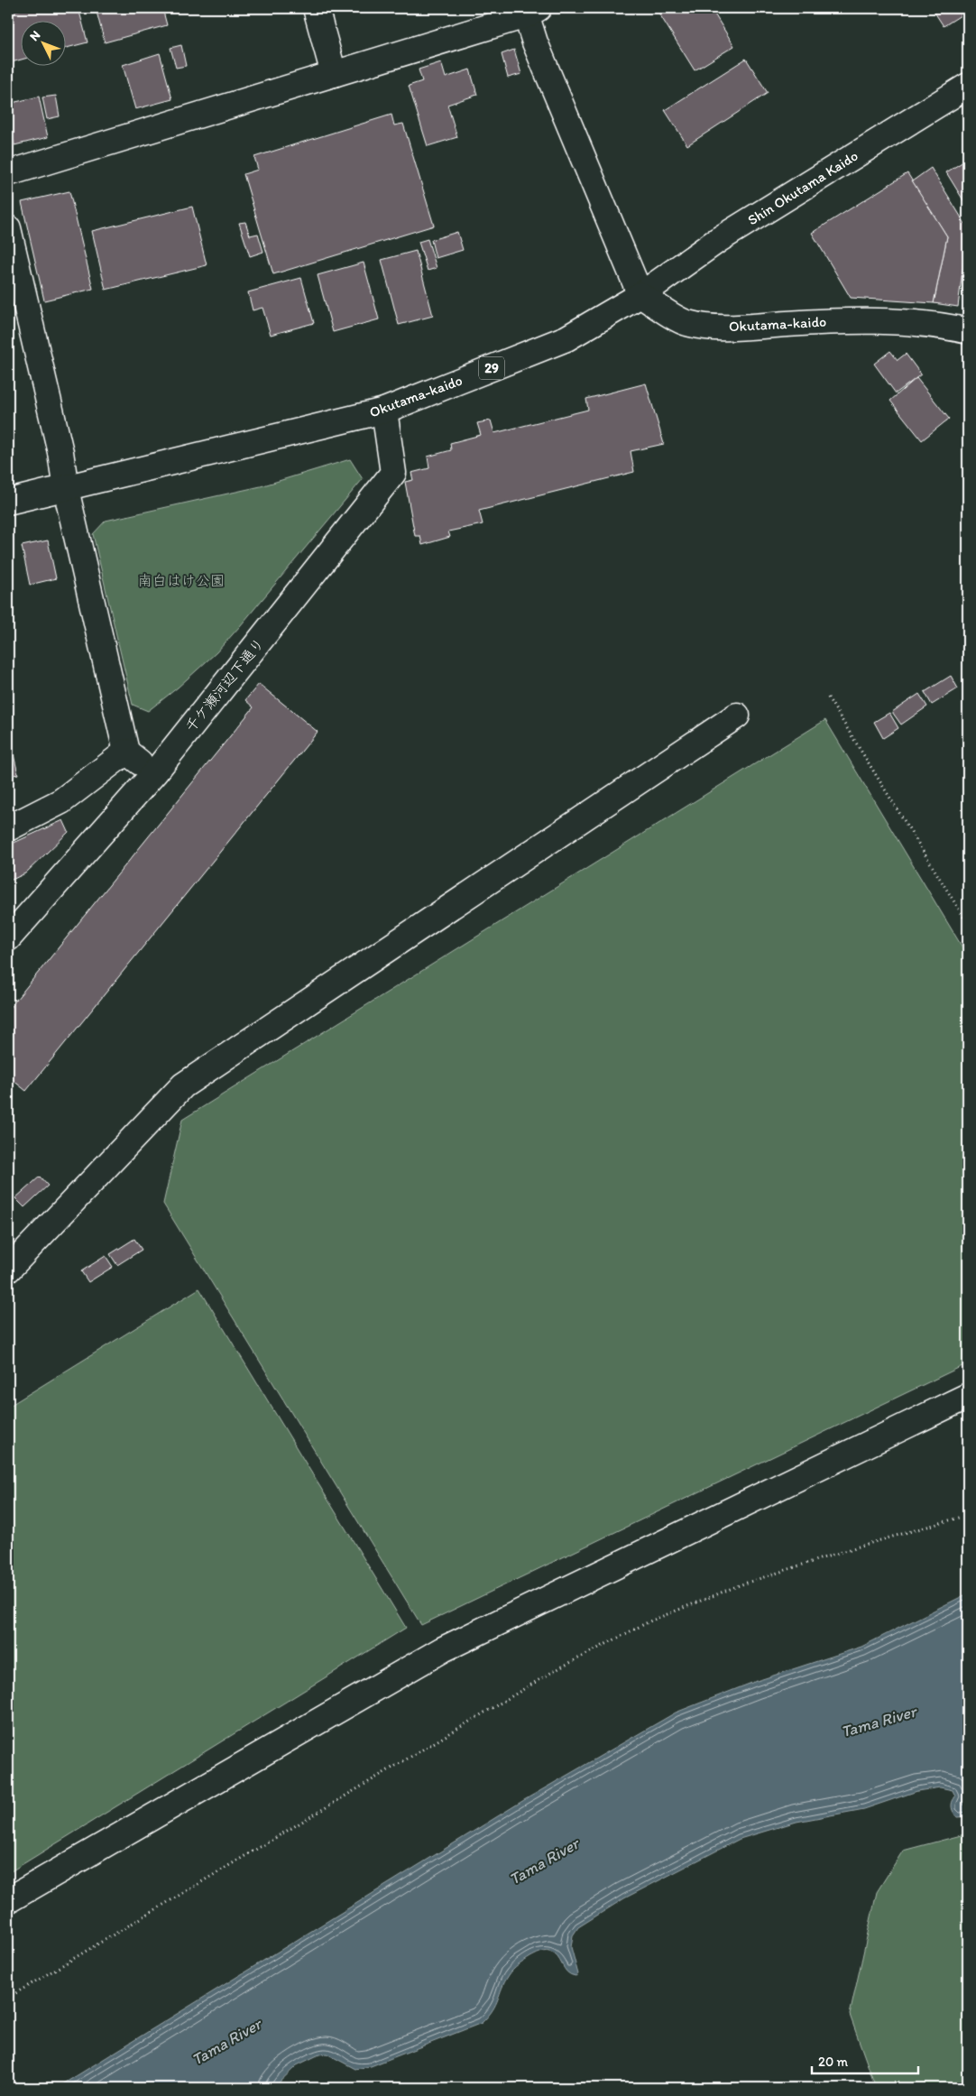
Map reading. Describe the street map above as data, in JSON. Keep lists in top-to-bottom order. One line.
{"streets":{"street":["Shin Okutama Kaido","Okutama-kaido","29","千ケ瀬河辺下通り"]},"crossings":[["Shin Okutama Kaido","Okutama-kaido"],["Okutama-kaido","千ケ瀬河辺下通り"]],"water":["Tama River"],"parks":["南白はけ公園"],"scale_bar":"20 m","north":"top left"}
